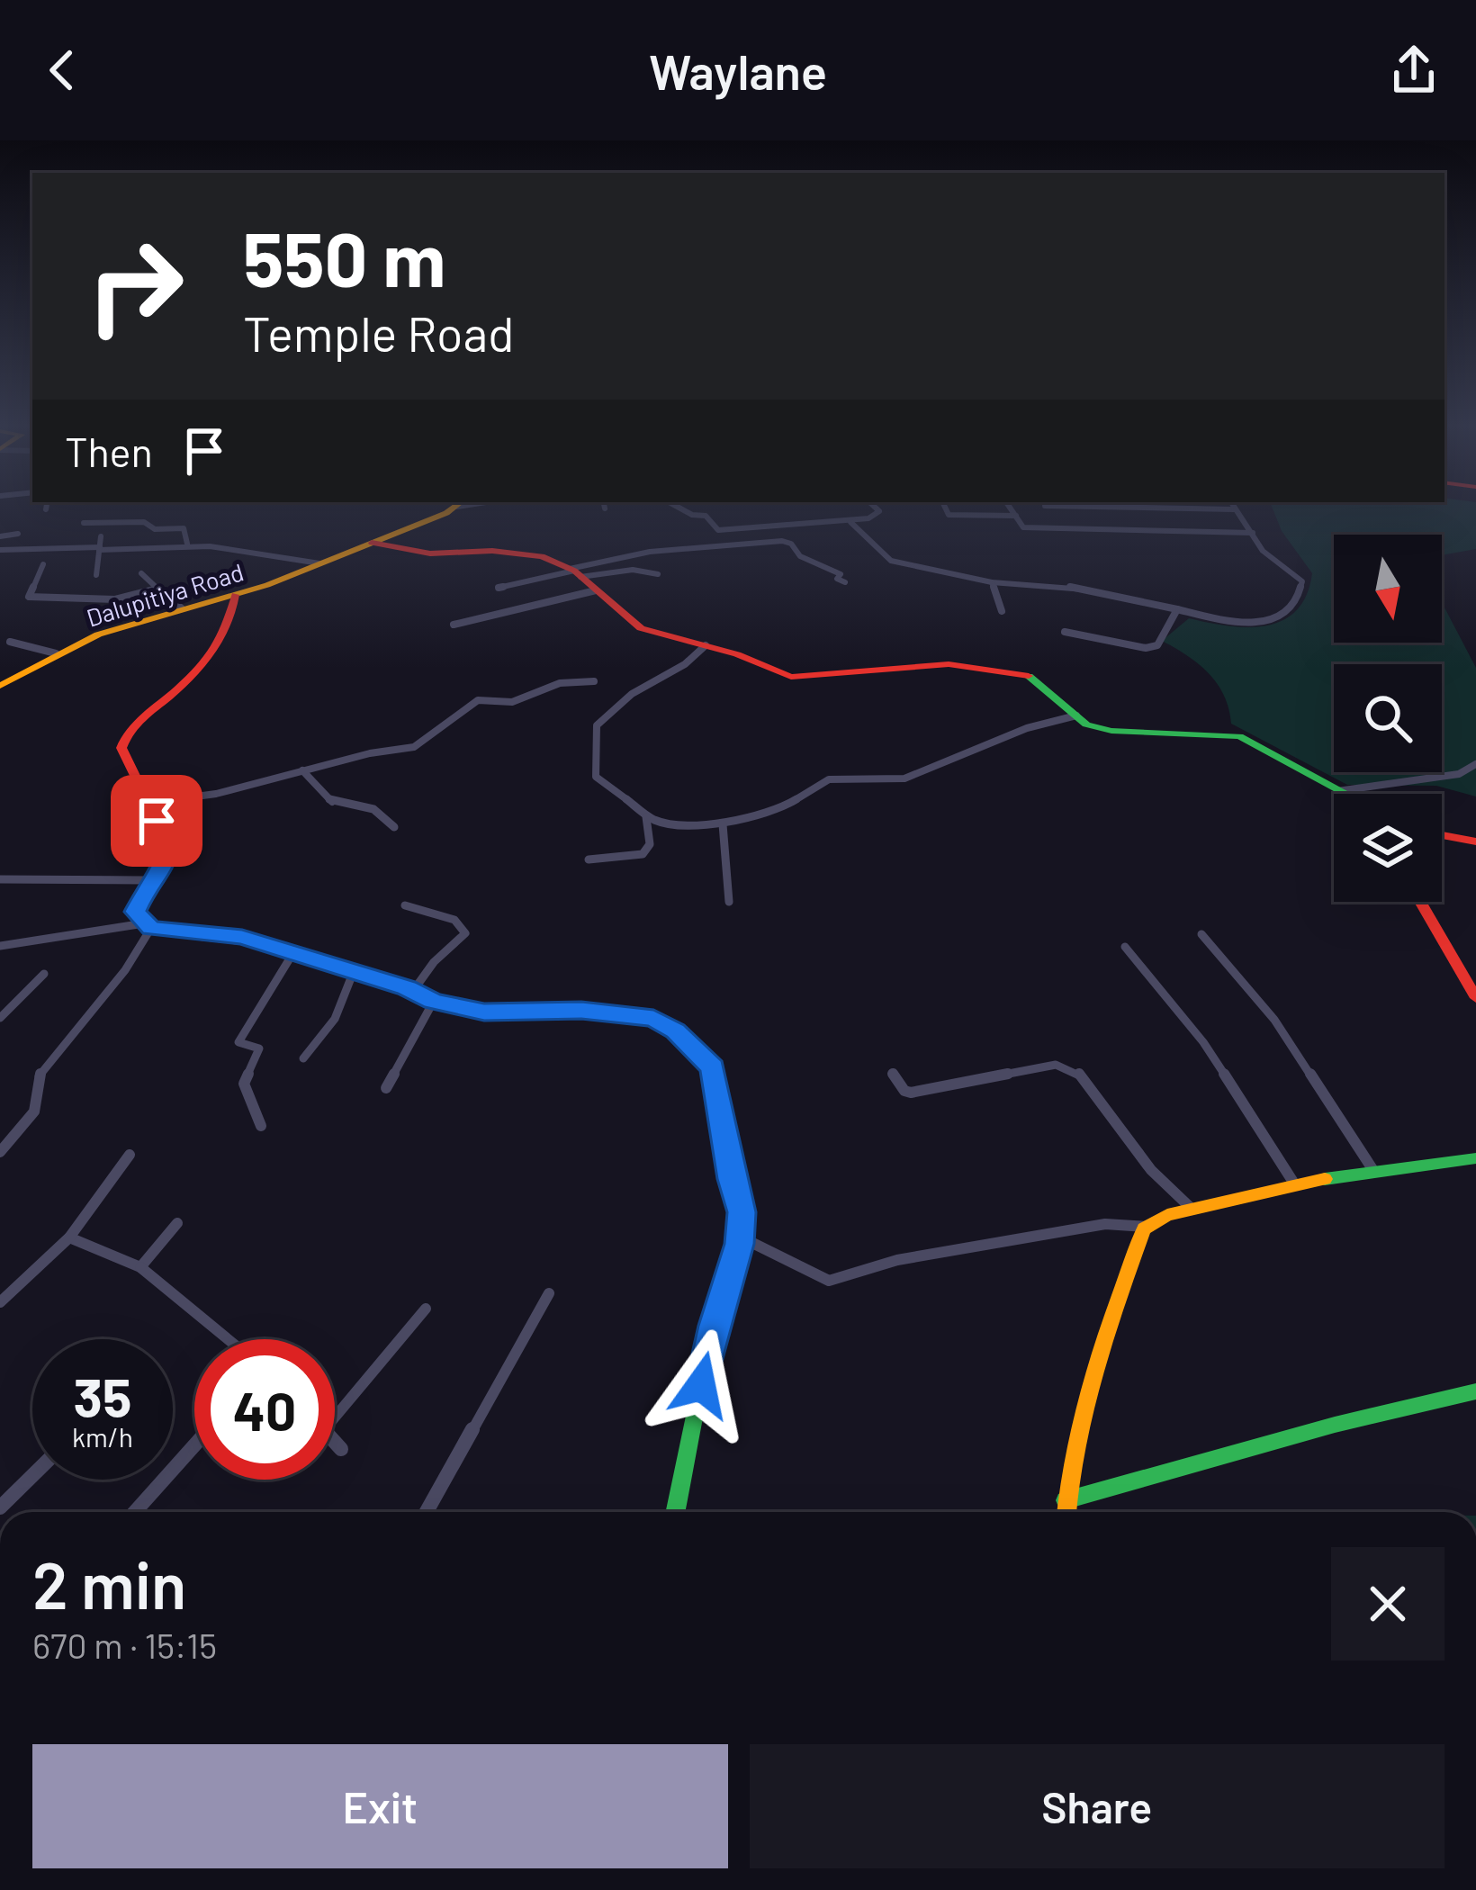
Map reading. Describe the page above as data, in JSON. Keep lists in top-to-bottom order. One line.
{"streets":{"street":["Dalupitiya Road"]},"north":"bottom","page":{"header":"Waylane","turn":["550 m","Temple Road"],"then":"Then","speed":"35 km/h","limit":"40","heading":["2 min","670 m · 15:15"],"buttons":["Exit","Share"]}}
